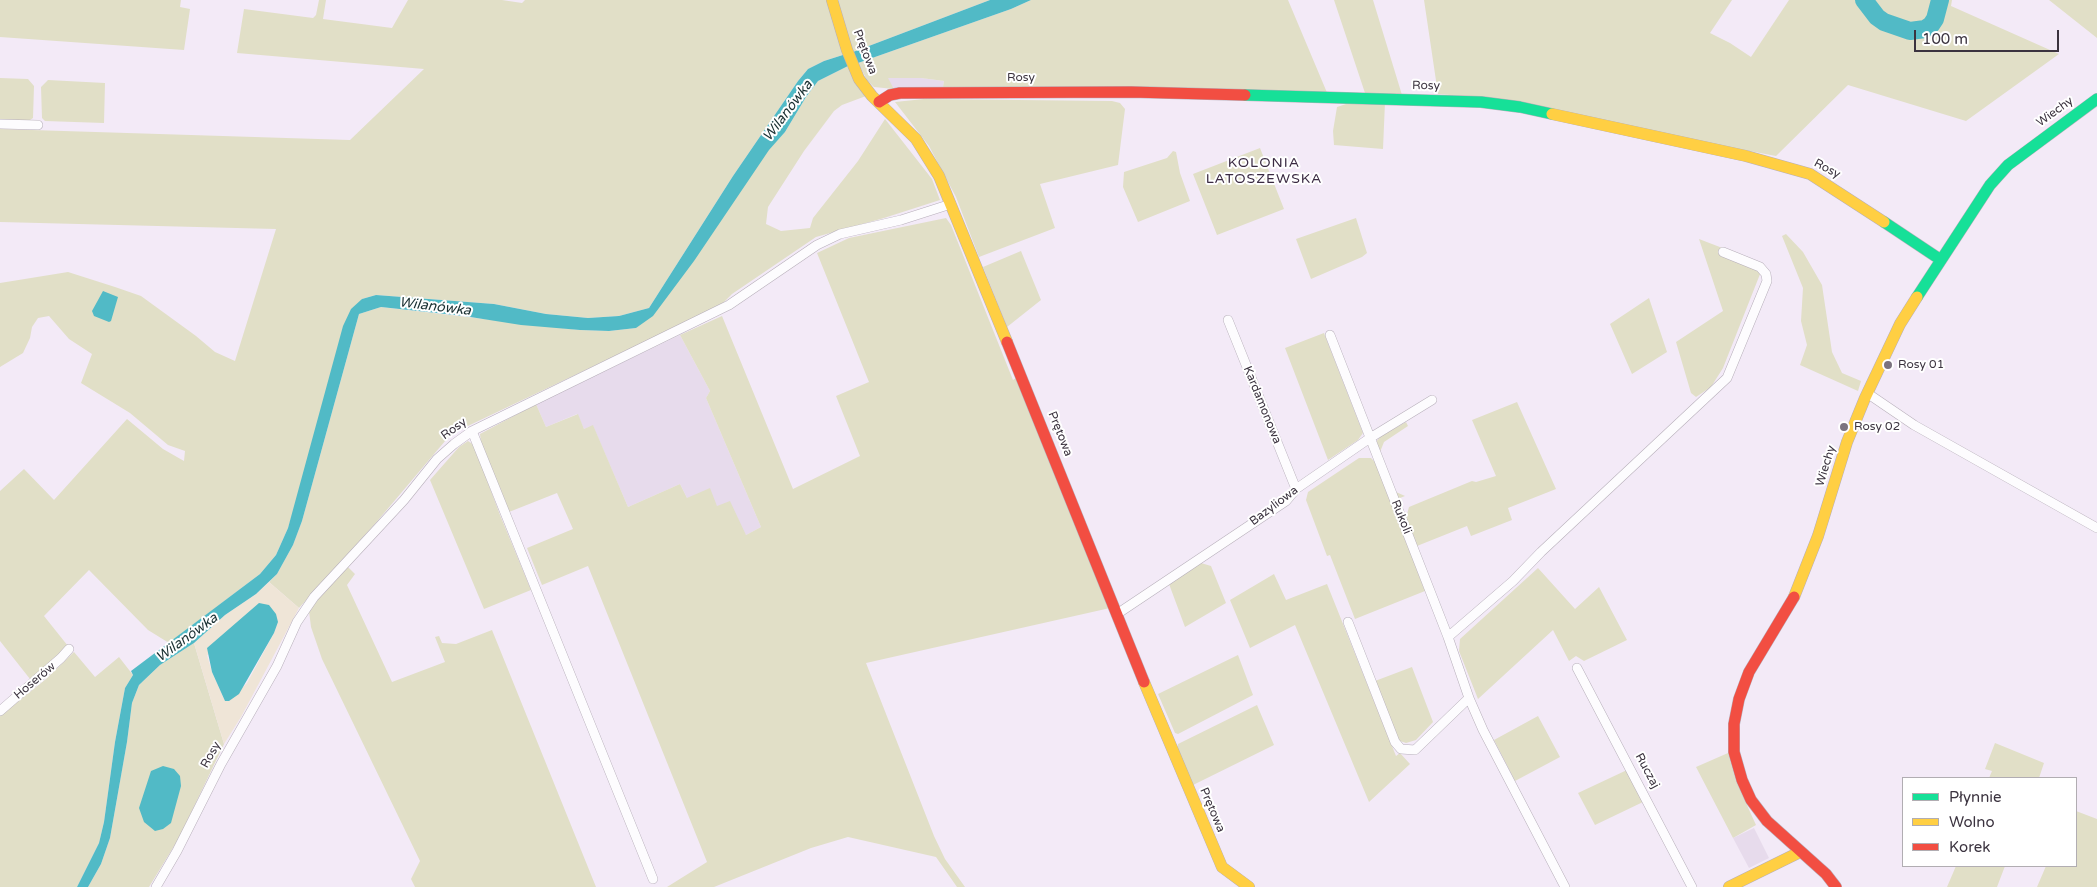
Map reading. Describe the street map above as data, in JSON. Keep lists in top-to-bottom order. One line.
{"streets":{"street":["Prętowa","Rosy","Wiechy","Kardamonowa","Bazyliowa","Rukoli","Hoserów","Ruczaj"]},"crossings":[["Prętowa","Rosy"],["Prętowa","Bazyliowa"],["Rosy","Wiechy"],["Kardamonowa","Bazyliowa"],["Bazyliowa","Rukoli"]],"districts":["KOLONIA LATOSZEWSKA"],"water":["Wilanówka"],"places":["Rosy 01","Rosy 02"],"legend":["Płynnie","Wolno","Korek"],"scale_bar":"100 m"}
